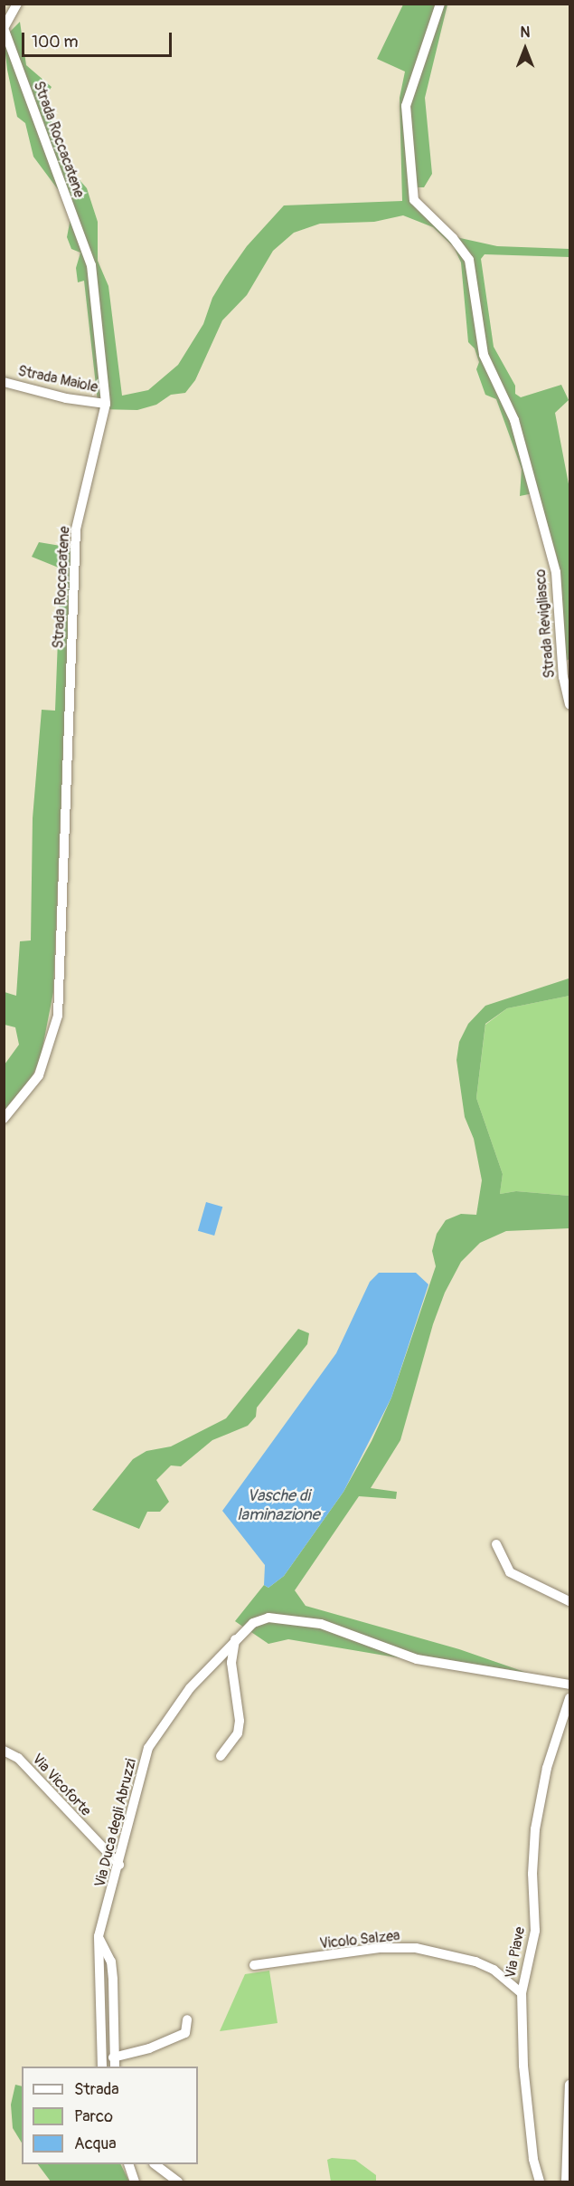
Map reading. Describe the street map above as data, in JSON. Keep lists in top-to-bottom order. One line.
{"streets":{"street":["Strada Roccacatene","Strada Maiole","Strada Revigliasco","Via Vicoforte","Via Duca degli Abruzzi","Vicolo Salzea","Via Piave"]},"crossings":[["Strada Roccacatene","Strada Maiole"],["Via Vicoforte","Via Duca degli Abruzzi"],["Vicolo Salzea","Via Piave"]],"water":["Vasche di laminazione"],"legend":["Strada","Parco","Acqua"],"scale_bar":"100 m","north":"top"}
